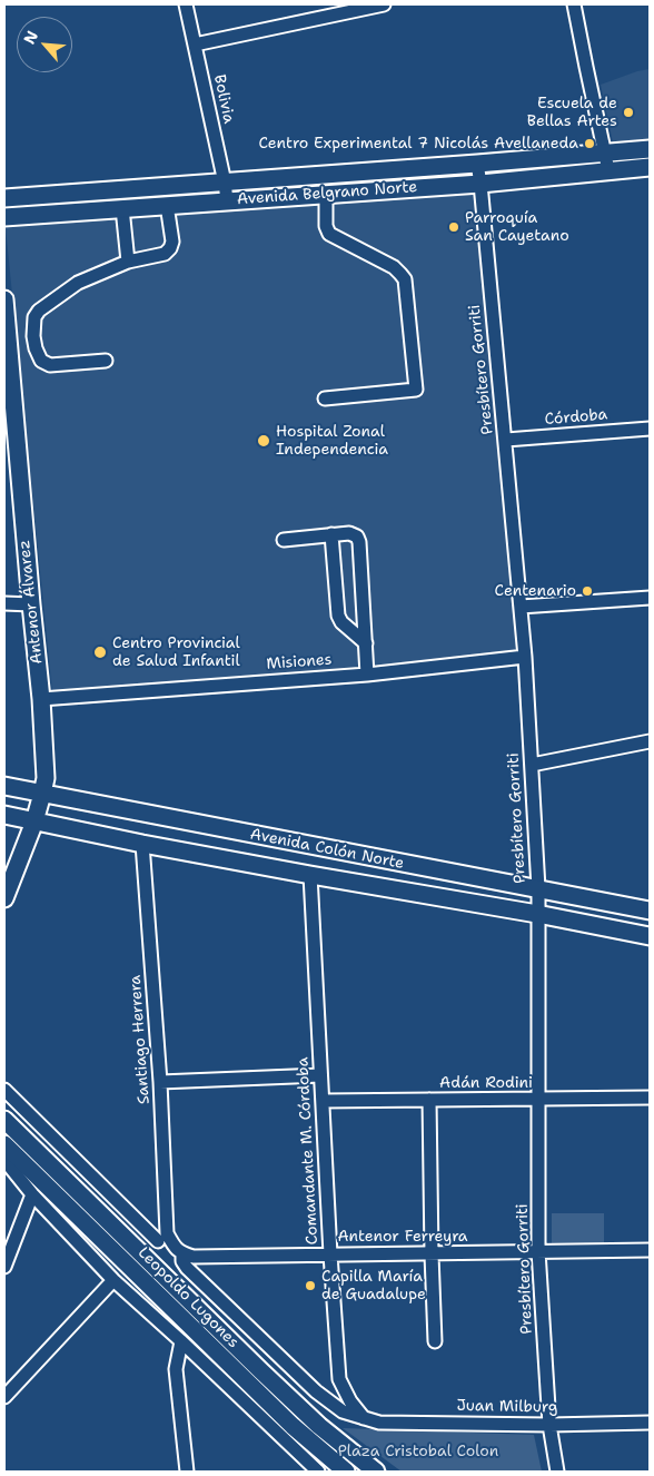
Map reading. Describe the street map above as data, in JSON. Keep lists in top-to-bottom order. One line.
{"streets":{"main road":["Avenida Belgrano Norte","Antenor Álvarez","Avenida Colón Norte","Leopoldo Lugones"],"street":["Bolivia","Presbítero Gorriti","Córdoba","Misiones","Santiago Herrera","Adán Rodini","Comandante M. Córdoba","Antenor Ferreyra","Juan Milburg"]},"crossings":[["Bolivia","Avenida Belgrano Norte"],["Avenida Belgrano Norte","Presbítero Gorriti"],["Presbítero Gorriti","Córdoba"],["Presbítero Gorriti","Misiones"],["Presbítero Gorriti","Avenida Colón Norte"],["Presbítero Gorriti","Adán Rodini"],["Presbítero Gorriti","Antenor Ferreyra"],["Presbítero Gorriti","Juan Milburg"],["Antenor Álvarez","Misiones"],["Antenor Álvarez","Avenida Colón Norte"],["Avenida Colón Norte","Santiago Herrera"],["Avenida Colón Norte","Comandante M. Córdoba"],["Adán Rodini","Comandante M. Córdoba"],["Comandante M. Córdoba","Antenor Ferreyra"],["Comandante M. Córdoba","Juan Milburg"],["Antenor Ferreyra","Juan Milburg"]],"parks":["Plaza Cristobal Colon"],"places":["Escuela de Bellas Artes","Centro Experimental 7 Nicolás Avellaneda","Parroquía San Cayetano","Hospital Zonal Independencia","Centenario","Centro Provincial de Salud Infantil","Capilla María de Guadalupe"],"north":"top left"}
